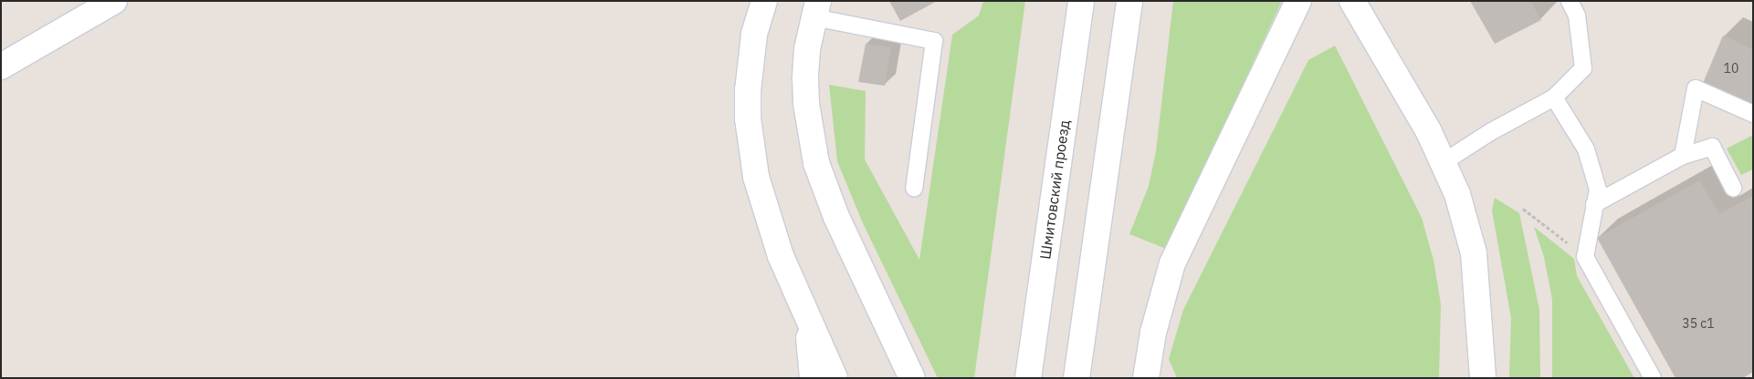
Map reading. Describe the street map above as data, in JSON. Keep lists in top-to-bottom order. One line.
{"streets":{"main road":["Шмитовский проезд"]},"house_numbers":["10","35 с1"]}
